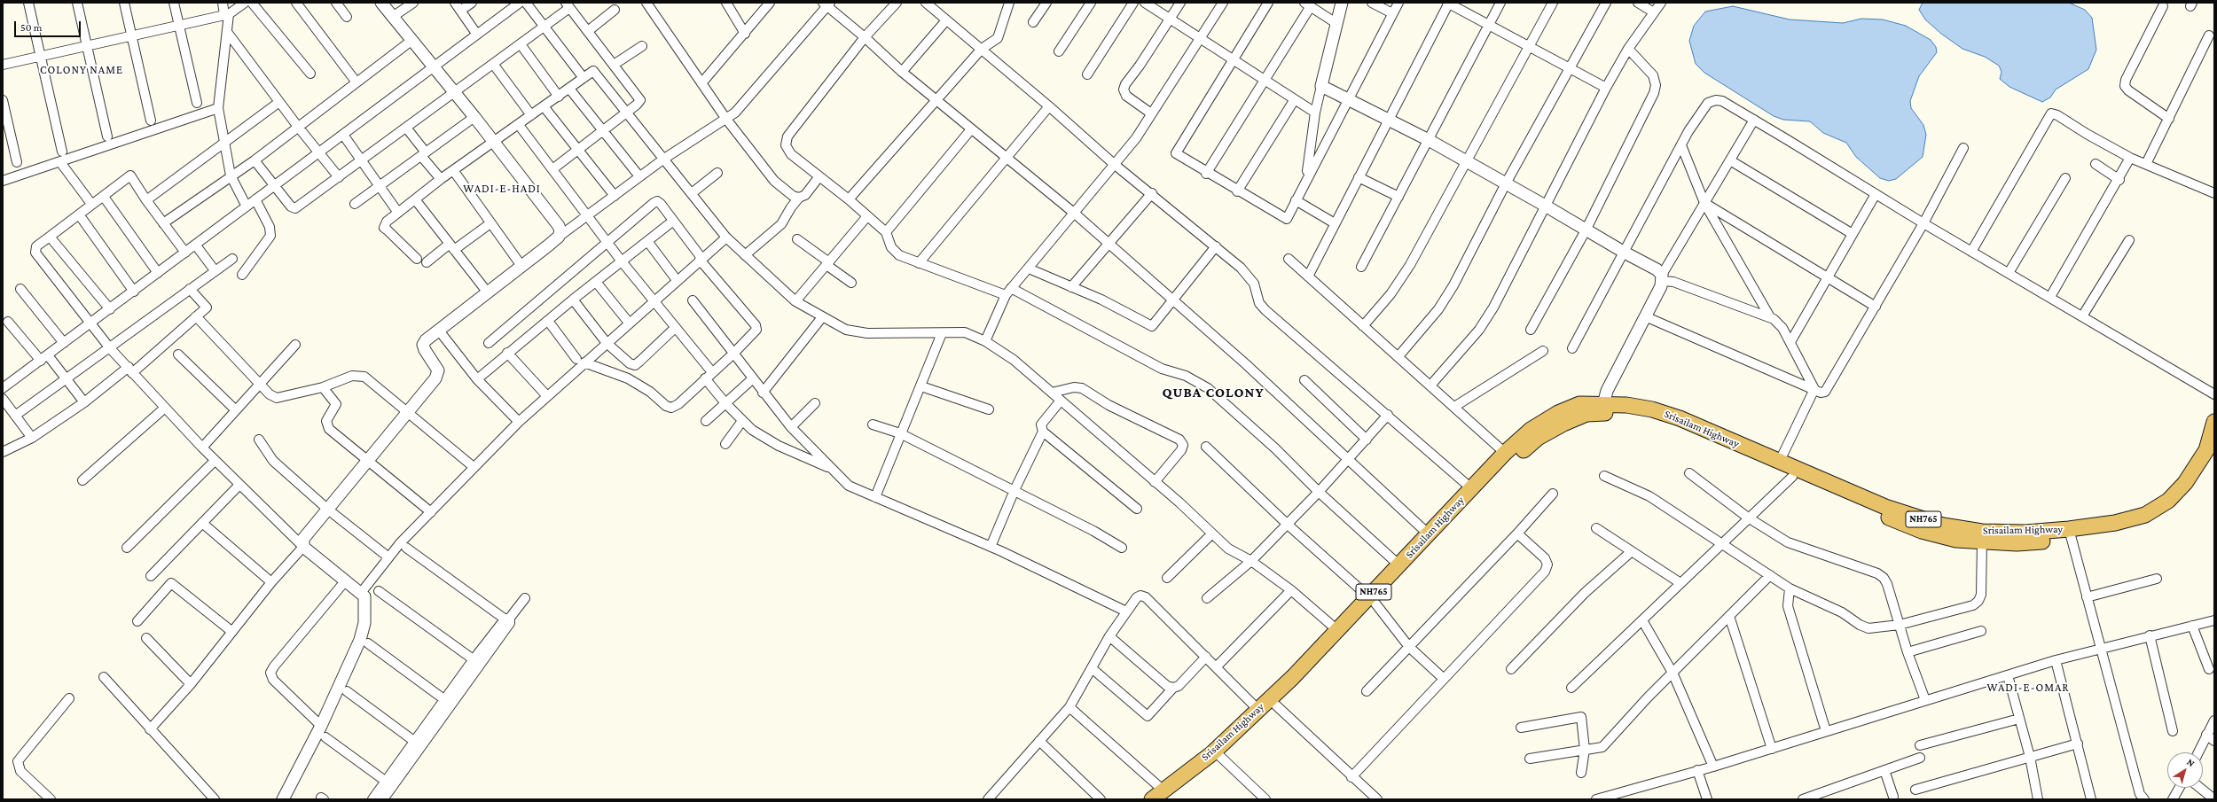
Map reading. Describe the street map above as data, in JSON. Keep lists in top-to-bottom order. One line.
{"streets":{"highway":["Srisailam Highway","NH765"]},"districts":["COLONY NAME","WADI-E-HADI","QUBA COLONY","WADI-E-OMAR"],"scale_bar":"50 m","north":"top right"}
